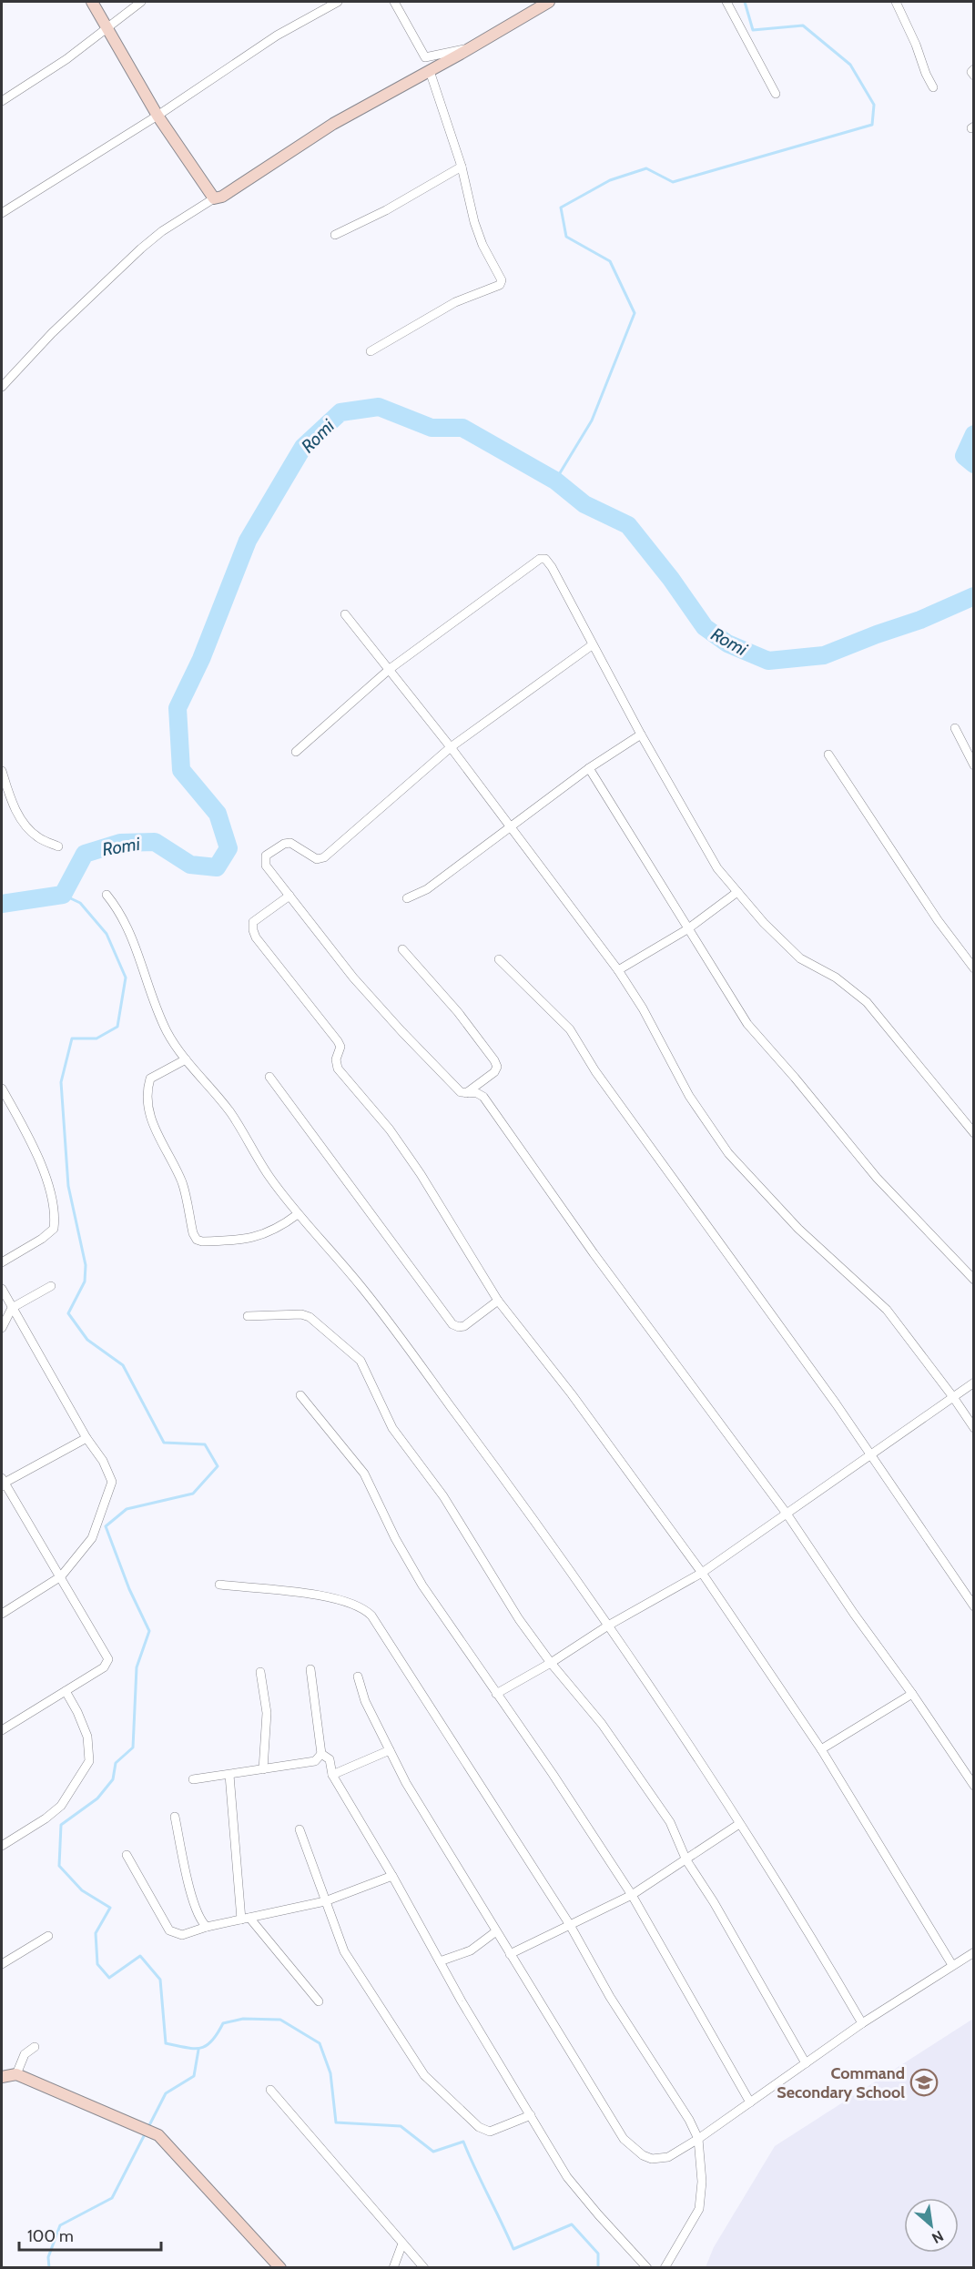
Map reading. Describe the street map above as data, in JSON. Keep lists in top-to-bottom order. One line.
{"water":["Romi"],"places":{"school or university":["Command Secondary School"]},"scale_bar":"100 m","north":"bottom right"}
